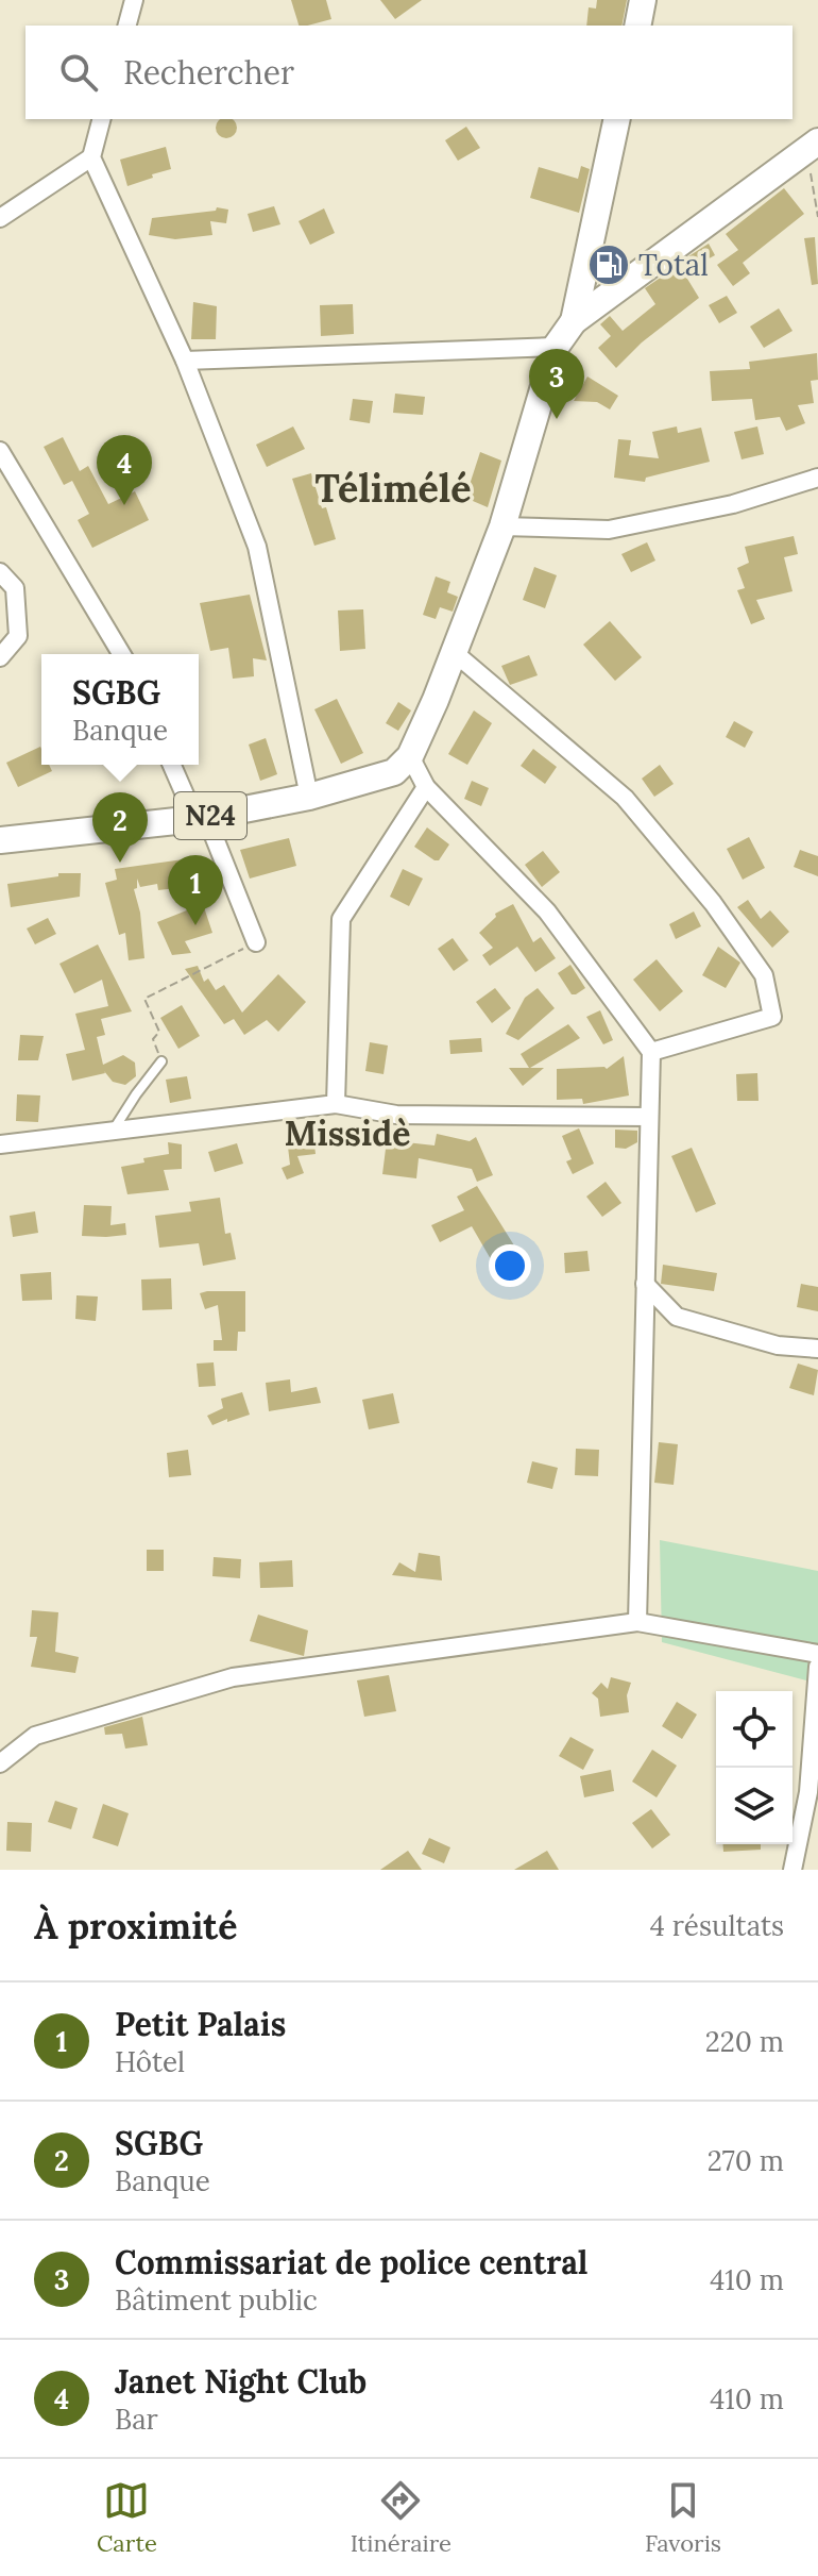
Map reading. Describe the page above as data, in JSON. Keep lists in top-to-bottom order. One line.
{"streets":{"main road":["N24"]},"districts":["Télimélé","Missidè"],"places":{"fuel station":["Total"]},"page":{"search":"Rechercher","pins":["3","4","2","1"],"popup":["SGBG","Banque"],"heading":["À proximité","4 résultats"],"list":[{"mark":"1","name":"Petit Palais","note":"Hôtel","value":"220 m"},{"mark":"2","name":"SGBG","note":"Banque","value":"270 m"},{"mark":"3","name":"Commissariat de police central","note":"Bâtiment public","value":"410 m"},{"mark":"4","name":"Janet Night Club","note":"Bar","value":"410 m"}],"nav":["Carte","Itinéraire","Favoris"]}}
